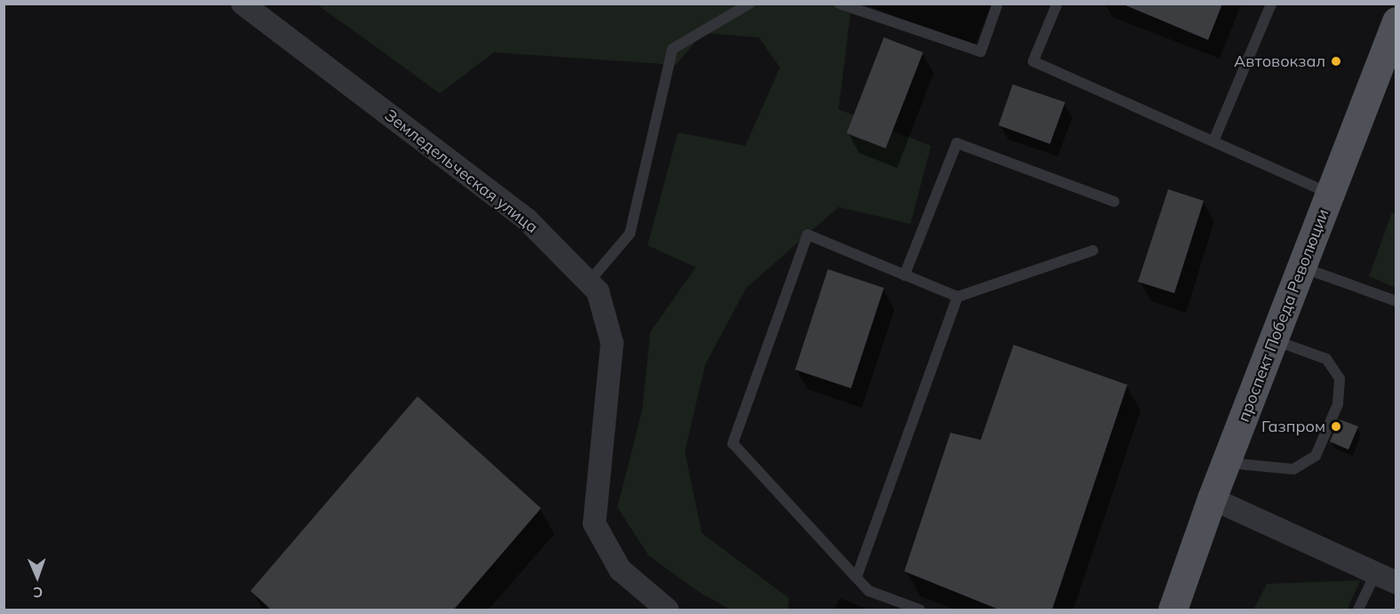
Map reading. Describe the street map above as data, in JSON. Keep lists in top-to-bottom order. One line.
{"streets":{"main road":["проспект Победа Революции"],"street":["Земледельческая улица"]},"places":["Автовокзал","Газпром"],"north":"bottom"}
